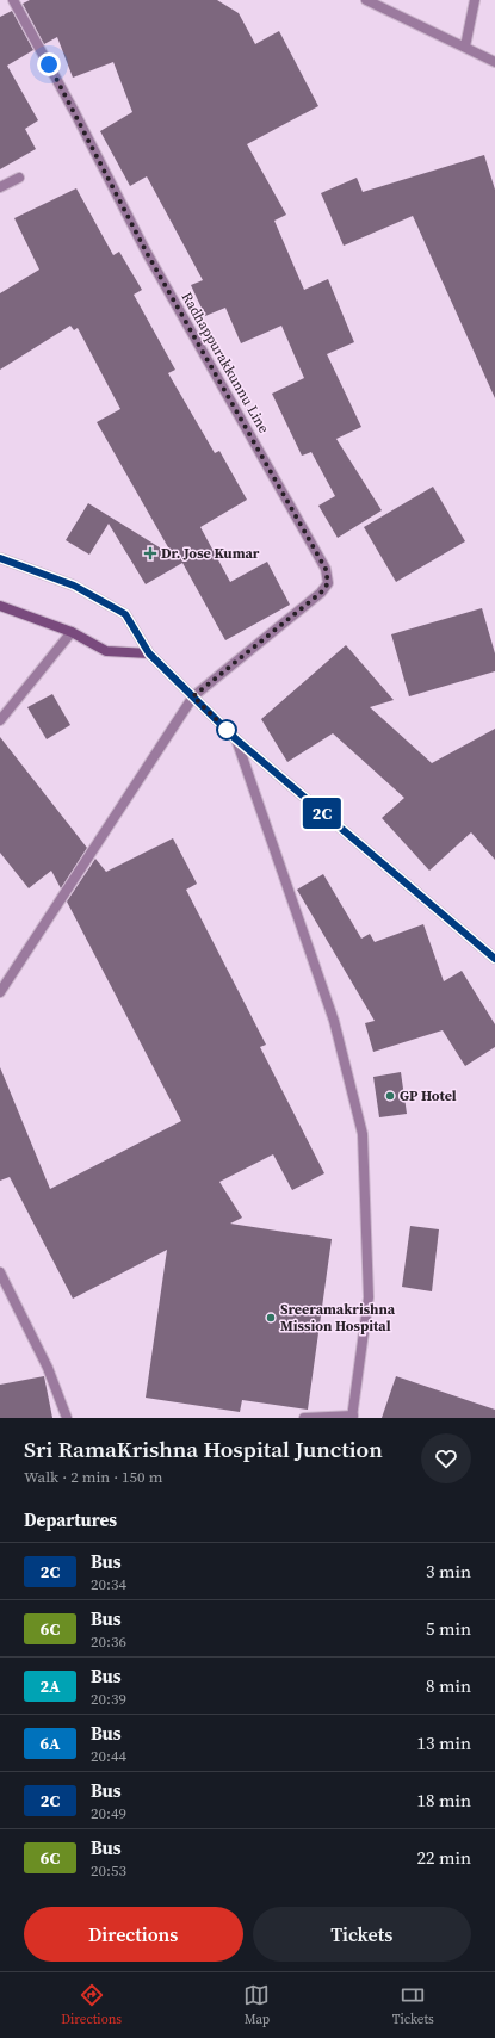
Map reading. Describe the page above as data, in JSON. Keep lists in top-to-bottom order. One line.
{"streets":{"street":["Radhappurakkunnu Line"]},"places":{"health":["Dr. Jose Kumar"],"other":["GP Hotel","Sreeramakrishna Mission Hospital"]},"lines":["bus line 2C"],"page":{"on_map":"2C","heading":[["Sri RamaKrishna Hospital Junction","Walk · 2 min · 150 m"],"Departures"],"list":[{"mark":"2C","name":"Bus","note":"20:34","value":"3 min"},{"mark":"6C","name":"Bus","note":"20:36","value":"5 min"},{"mark":"2A","name":"Bus","note":"20:39","value":"8 min"},{"mark":"6A","name":"Bus","note":"20:44","value":"13 min"},{"mark":"2C","name":"Bus","note":"20:49","value":"18 min"},{"mark":"6C","name":"Bus","note":"20:53","value":"22 min"}],"buttons":["Directions","Tickets"],"tabs":["Directions","Map","Tickets"]}}
